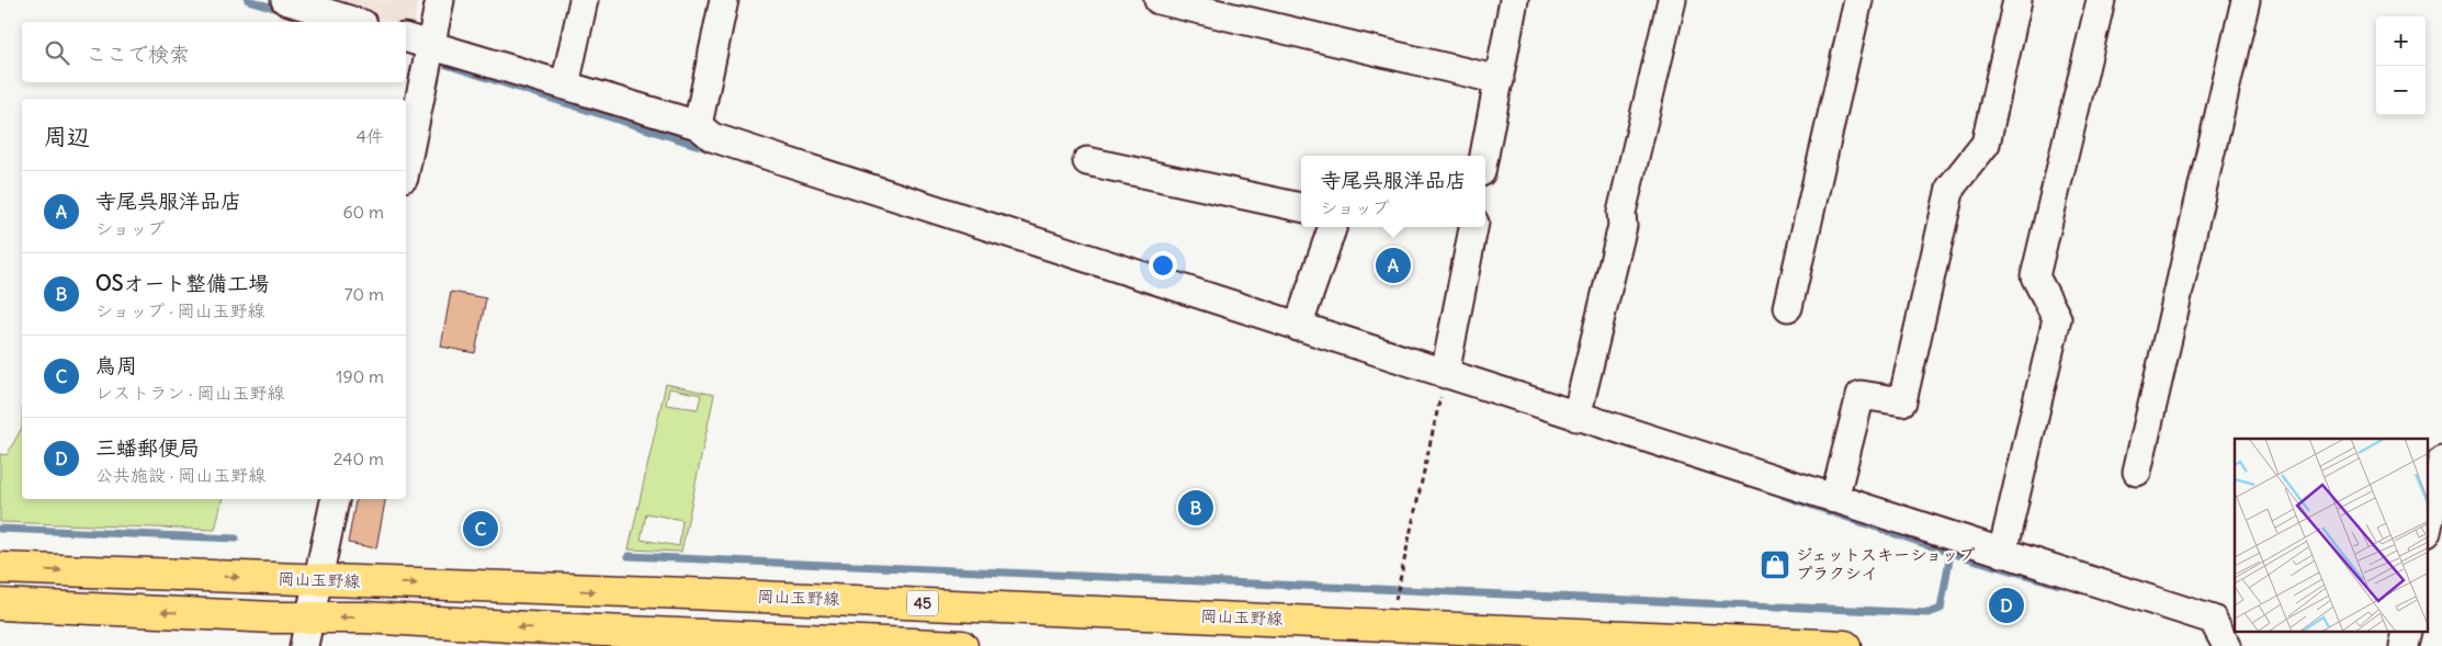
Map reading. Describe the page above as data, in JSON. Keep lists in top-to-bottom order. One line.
{"streets":{"main road":["岡山玉野線","45"]},"places":{"shop":["ジェットスキーショップ プラクシイ"]},"page":{"map_buttons":["+","−"],"search":"ここで検索","heading":["周辺","4件"],"popup":["寺尾呉服洋品店","ショップ"],"list":[{"mark":"A","name":"寺尾呉服洋品店","note":"ショップ","value":"60 m"},{"mark":"B","name":"OSオート整備工場","note":"ショップ · 岡山玉野線","value":"70 m"},{"mark":"C","name":"鳥周","note":"レストラン · 岡山玉野線","value":"190 m"},{"mark":"D","name":"三蟠郵便局","note":"公共施設 · 岡山玉野線","value":"240 m"}],"pins":["A","B","C","D"]}}
